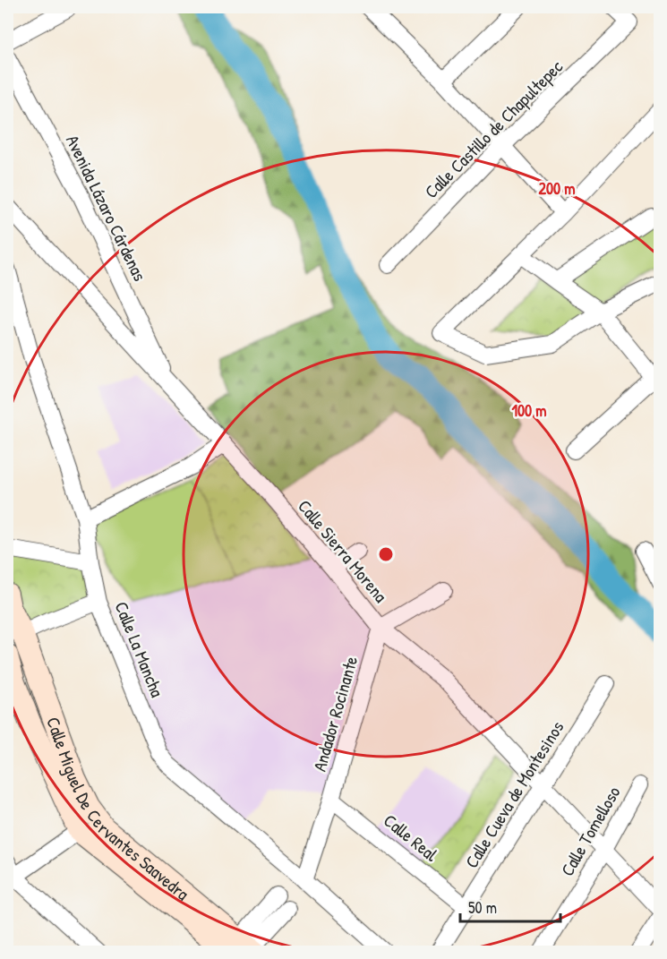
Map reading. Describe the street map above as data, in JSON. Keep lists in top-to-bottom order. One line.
{"streets":{"main road":["Calle Miguel De Cervantes Saavedra"],"street":["Calle Castillo de Chapultepec","Avenida Lázaro Cárdenas","Calle Sierra Morena","Calle La Mancha","Andador Rocinante","Calle Cueva de Montesinos","Calle Tomelloso","Calle Real"]},"crossings":[["Avenida Lázaro Cárdenas","Calle Sierra Morena"],["Calle Sierra Morena","Andador Rocinante"],["Calle Sierra Morena","Calle Cueva de Montesinos"],["Calle Sierra Morena","Calle Tomelloso"],["Calle La Mancha","Andador Rocinante"],["Andador Rocinante","Calle Real"],["Calle Cueva de Montesinos","Calle Real"]],"scale_bar":"50 m","rings":["200 m","100 m"]}
